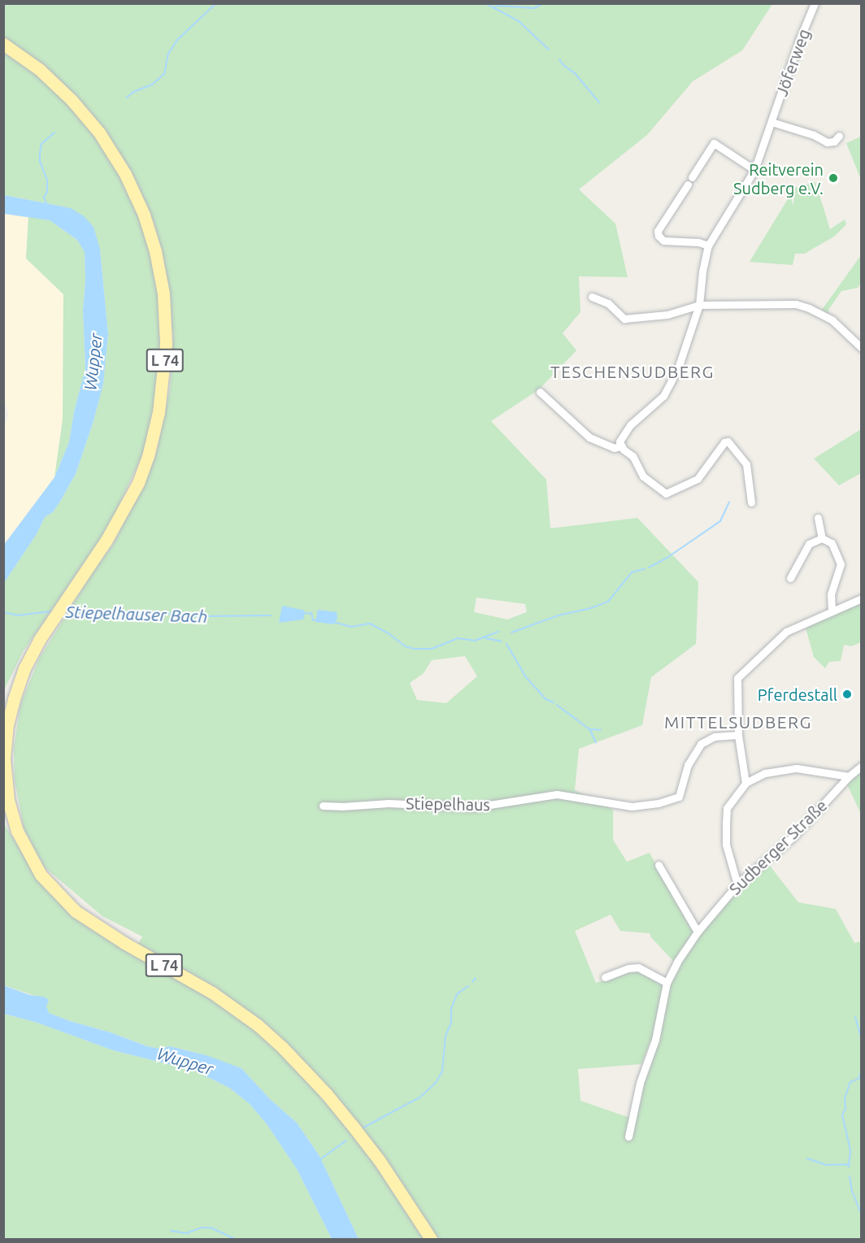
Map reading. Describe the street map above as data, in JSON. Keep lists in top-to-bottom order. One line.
{"streets":{"main road":["L 74"],"street":["Jöferweg","Stiepelhaus","Sudberger Straße"]},"districts":["TESCHENSUDBERG","MITTELSUDBERG"],"water":["Wupper","Stiepelhauser Bach"],"places":["Reitverein Sudberg e.V.","Pferdestall"]}
